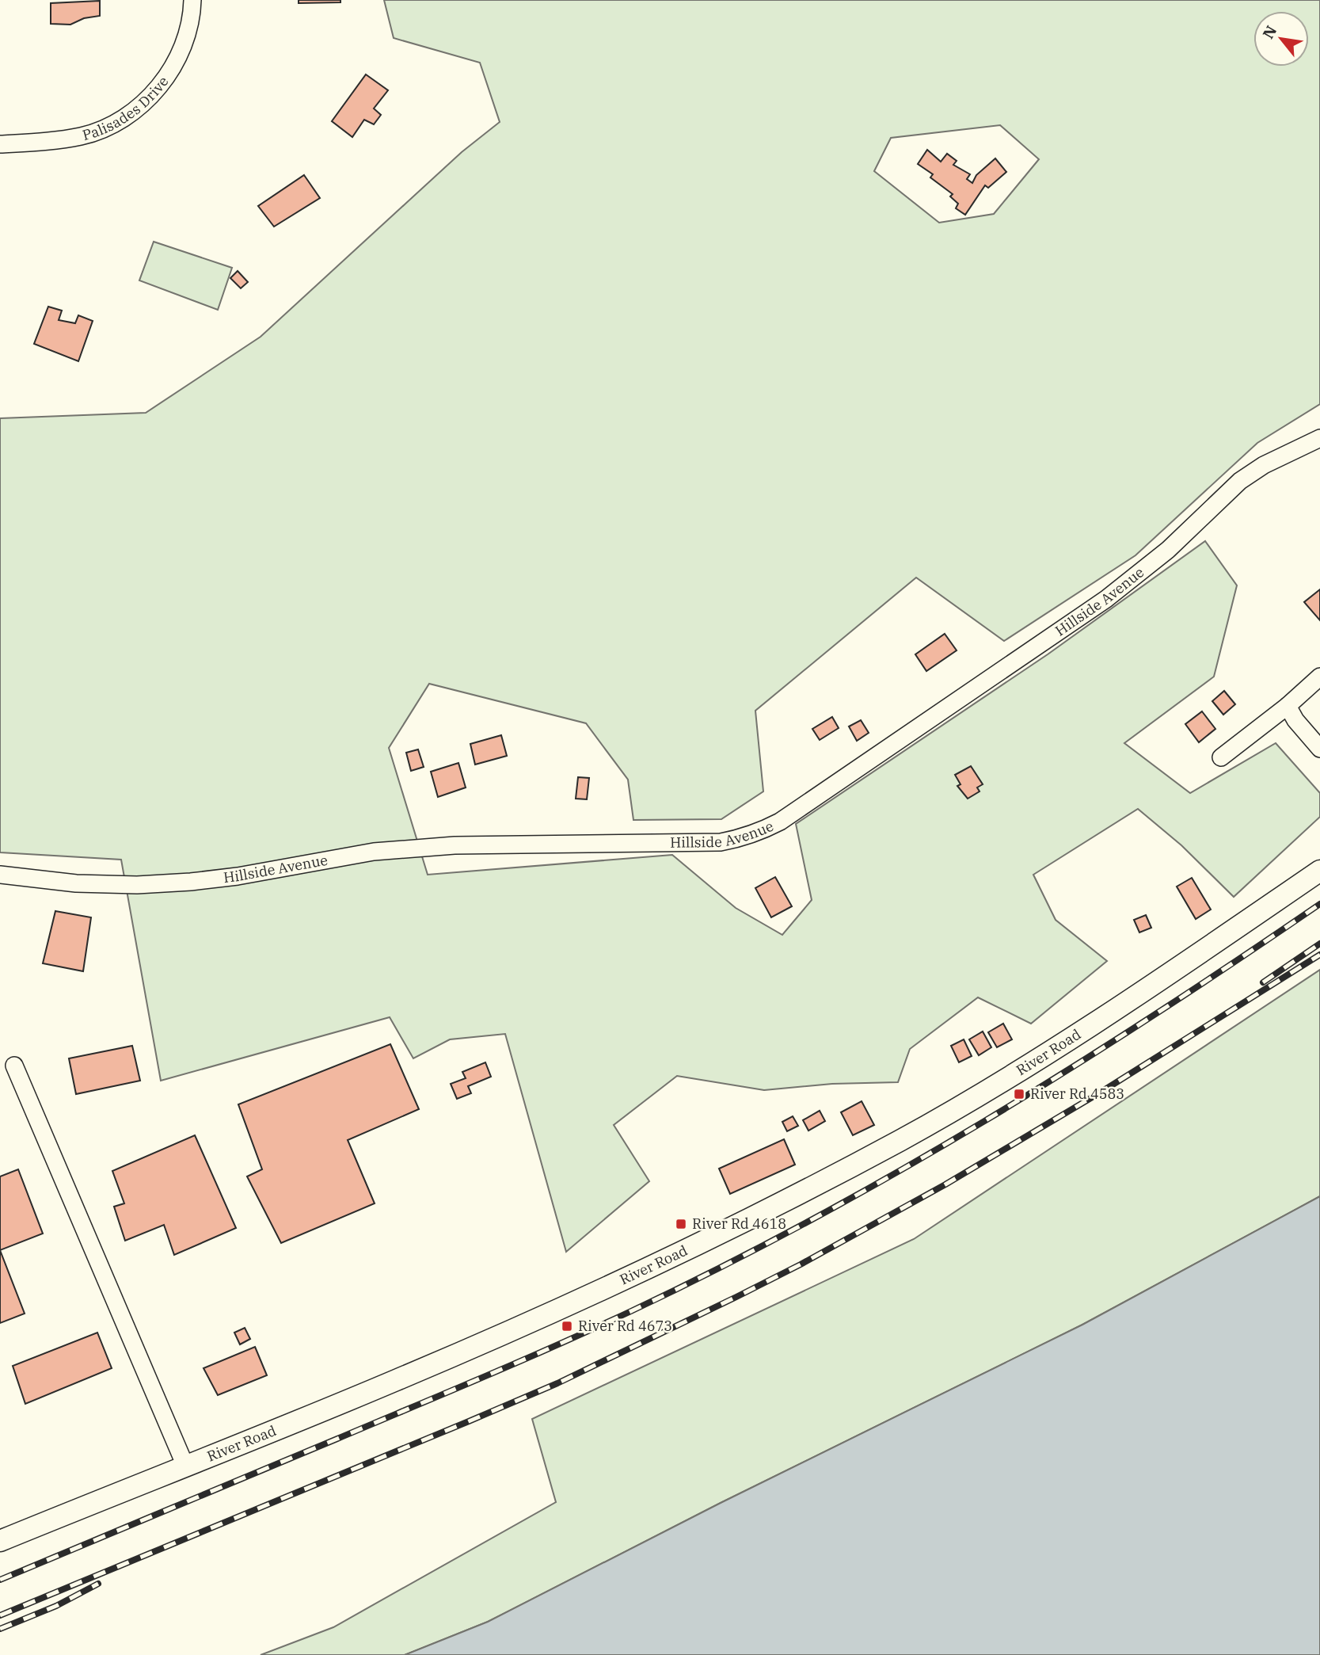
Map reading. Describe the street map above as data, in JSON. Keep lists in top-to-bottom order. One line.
{"streets":{"main road":["River Road"],"street":["Palisades Drive","Hillside Avenue"]},"places":{"transit":["River Rd 4583","River Rd 4618","River Rd 4673"]},"north":"top left"}
